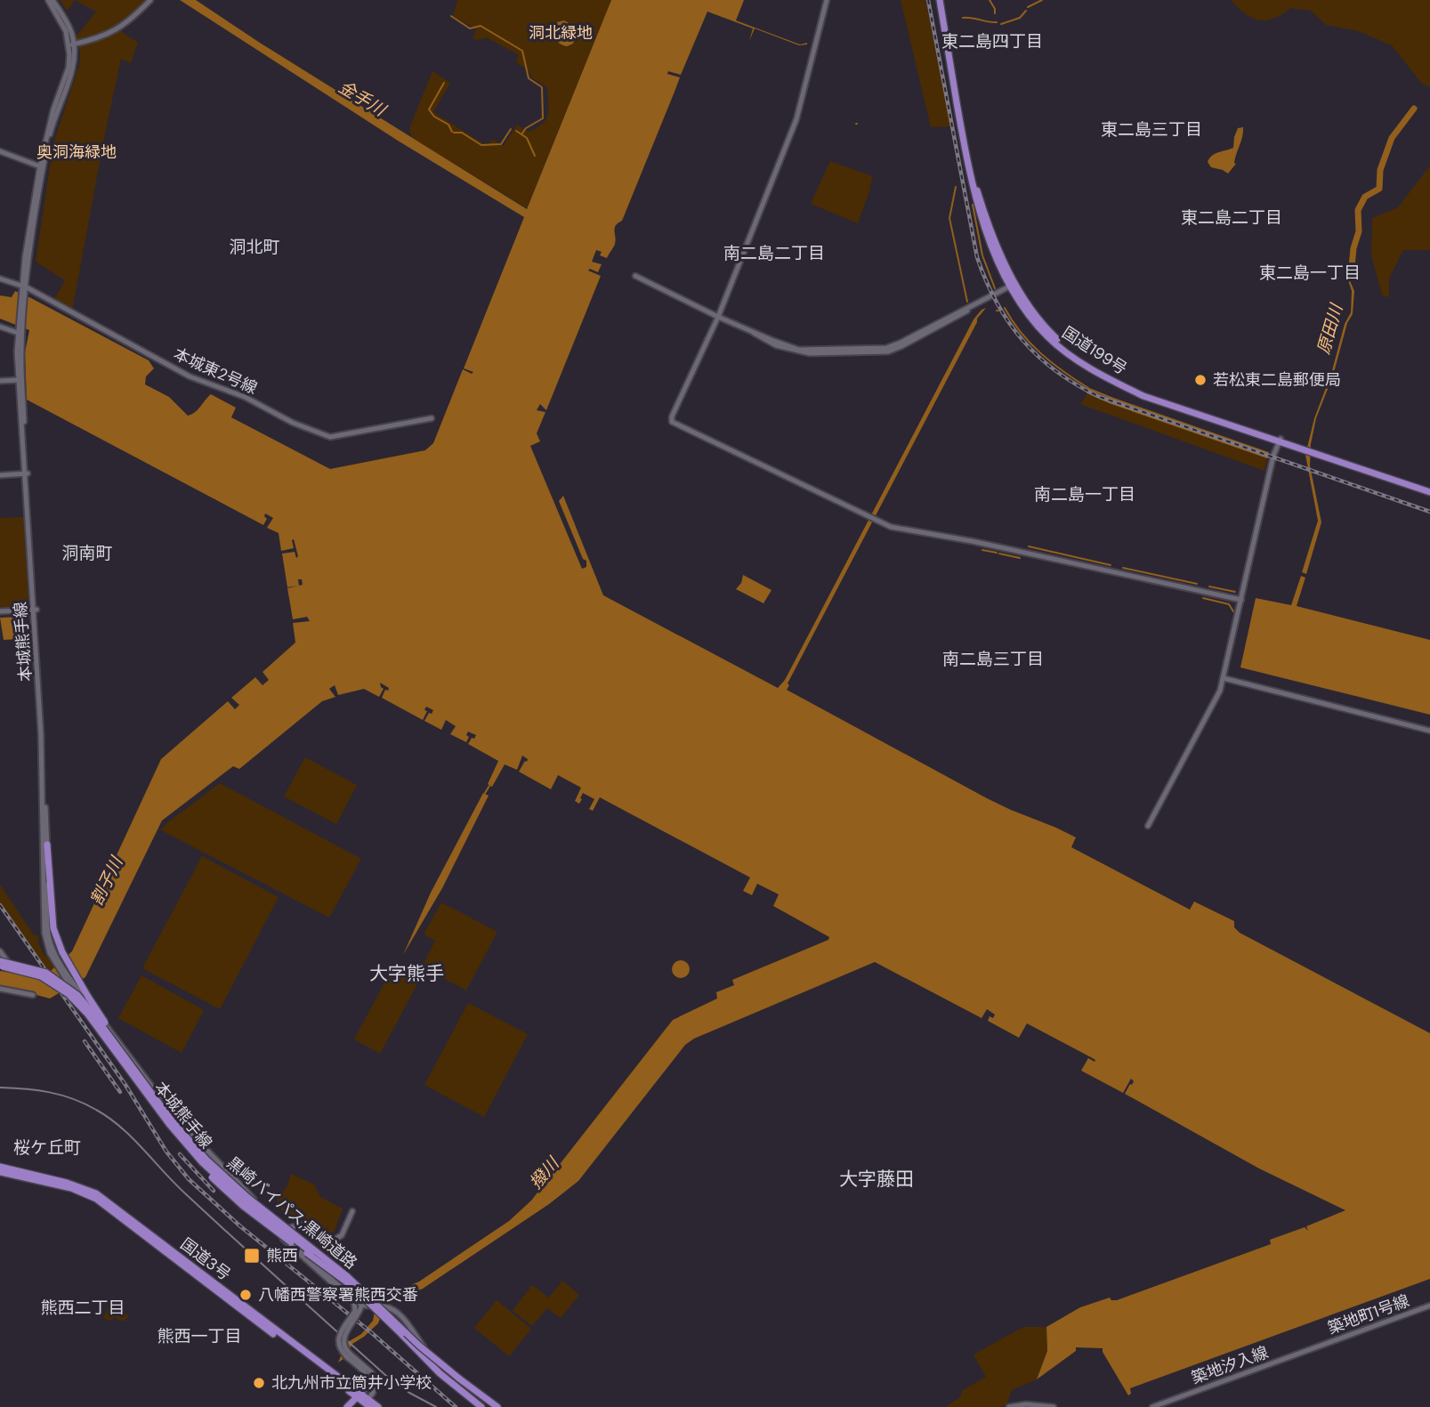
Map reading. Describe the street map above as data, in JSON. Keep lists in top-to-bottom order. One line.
{"streets":{"highway":["国道199号","黒崎バイパス;黒崎道路","国道3号"],"street":["本城東2号線","本城熊手線","築地町1号線","築地汐入線"]},"crossings":[["本城東2号線","本城熊手線"],["築地町1号線","築地汐入線"]],"districts":["東二島四丁目","東二島三丁目","東二島二丁目","洞北町","南二島二丁目","東二島一丁目","南二島一丁目","洞南町","南二島三丁目","大字熊手","桜ケ丘町","大字藤田","熊西二丁目","熊西一丁目"],"water":["金手川","原田川","割子川","撥川"],"parks":["洞北緑地","奥洞海緑地"],"places":{"other":["若松東二島郵便局","八幡西警察署熊西交番","北九州市立筒井小学校"],"transit":["熊西"]}}
